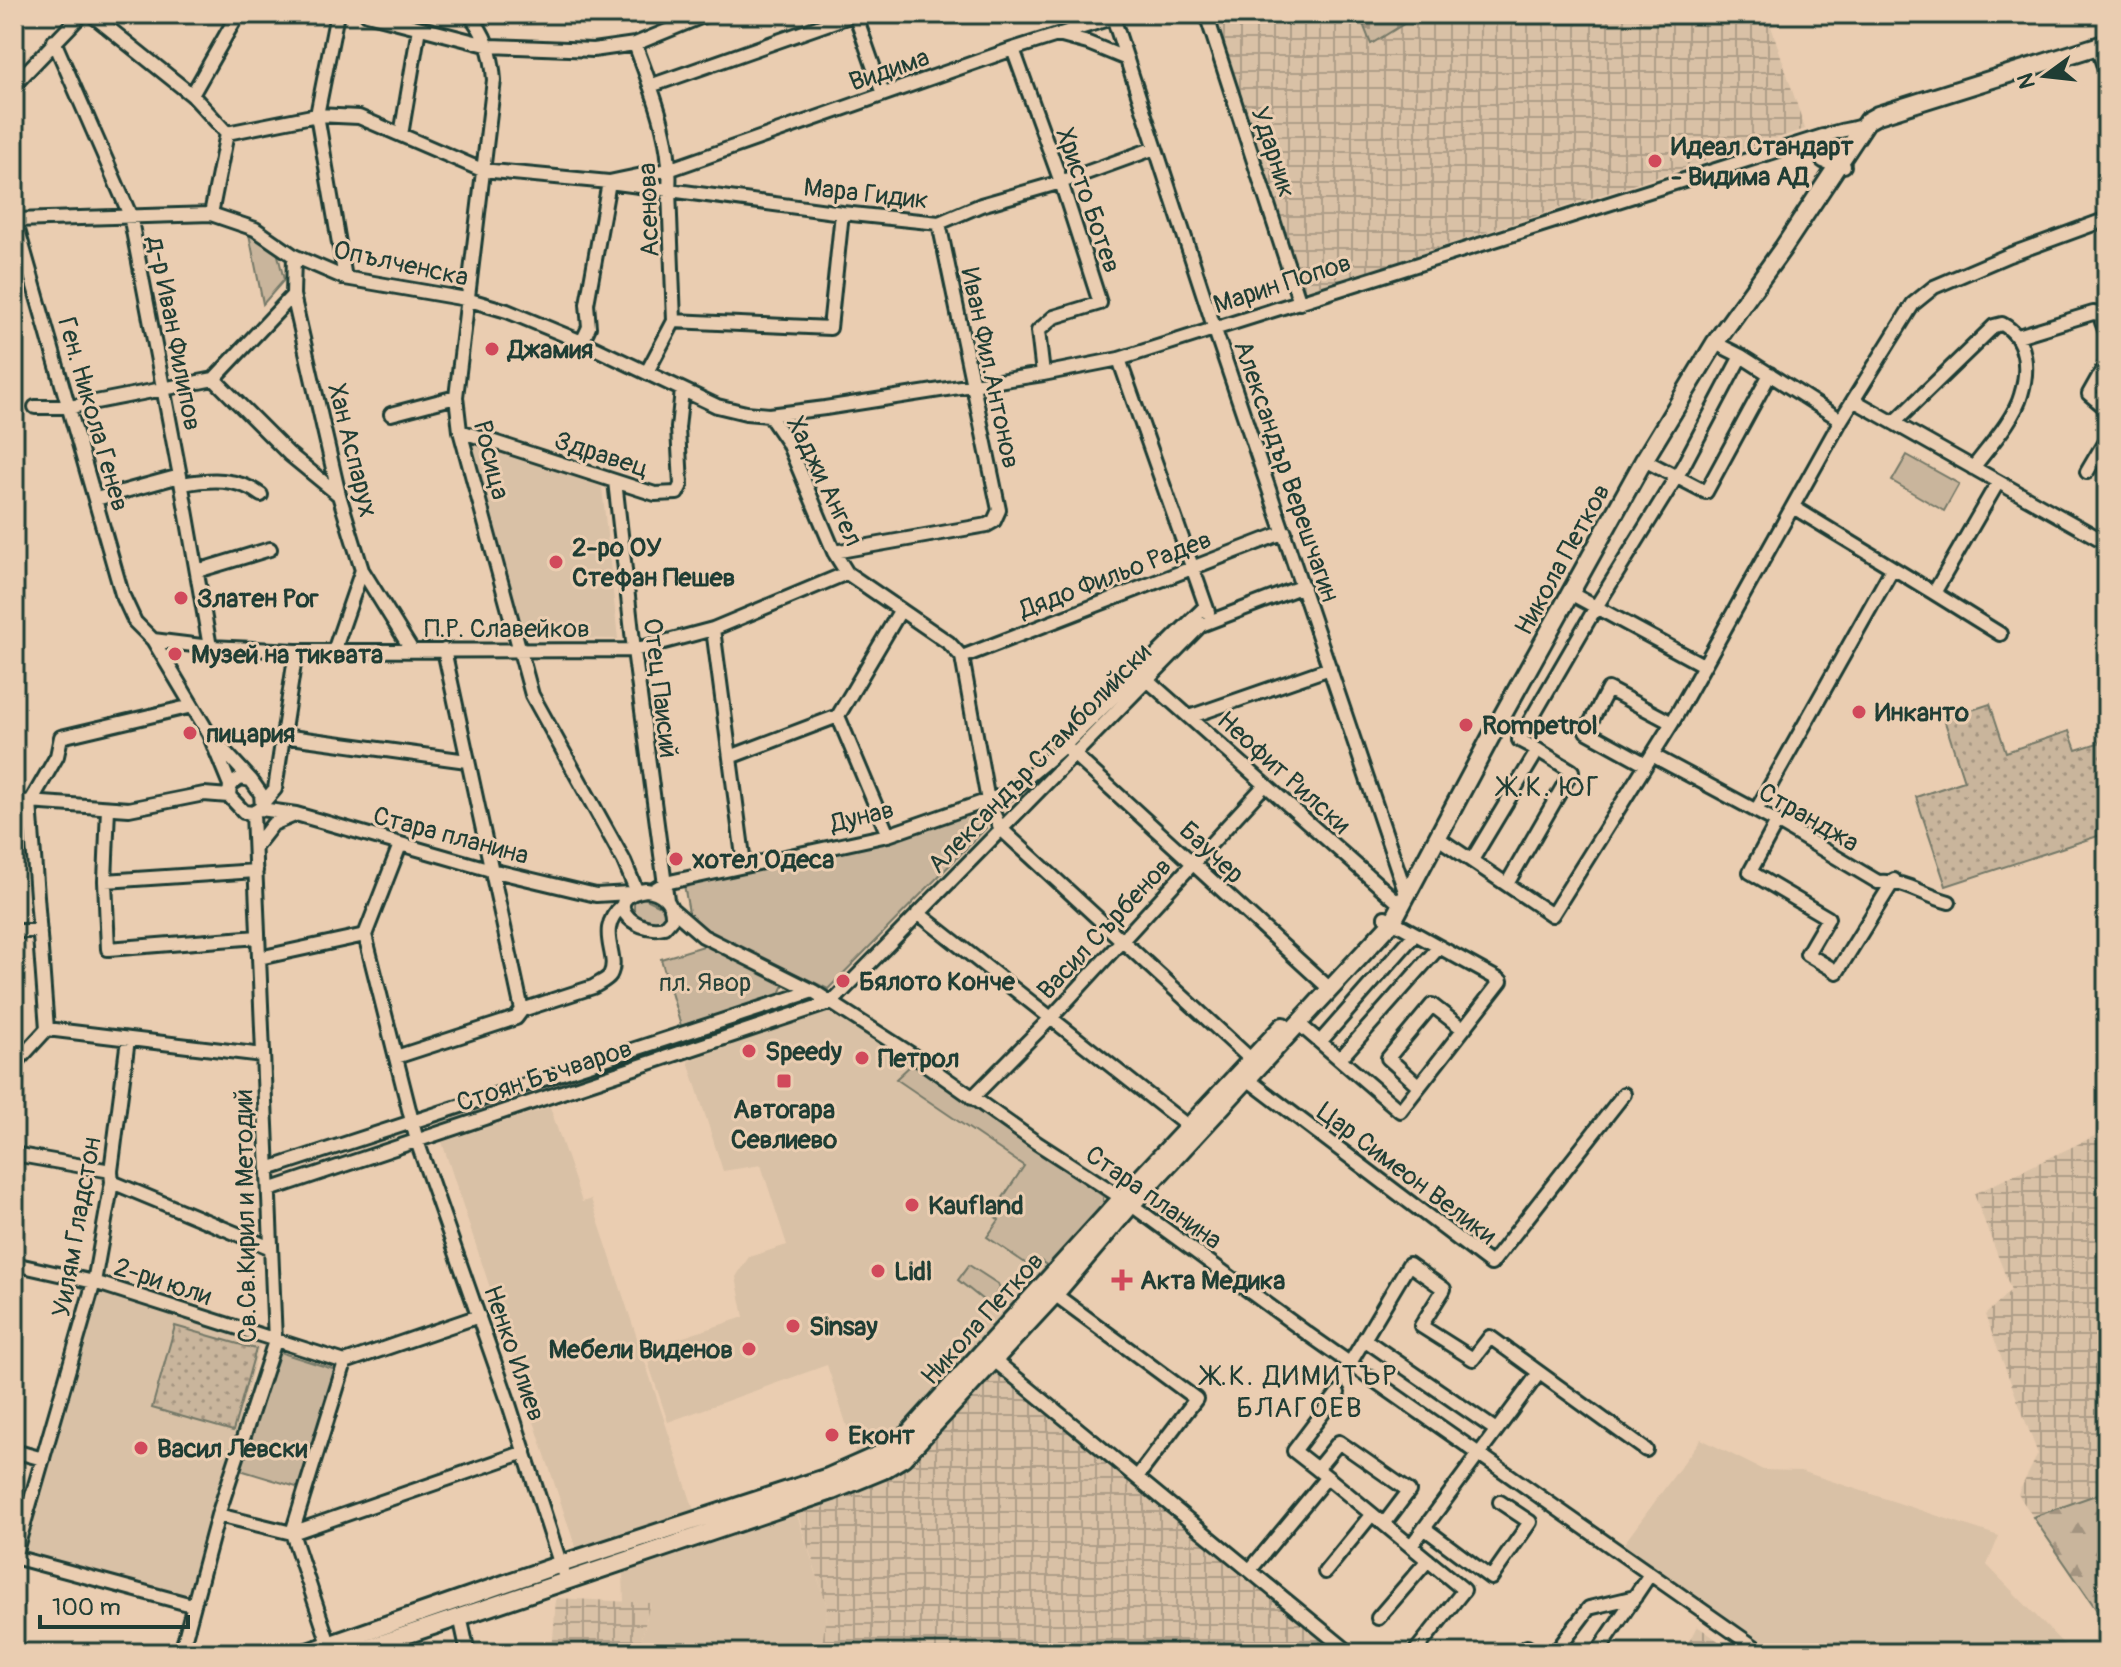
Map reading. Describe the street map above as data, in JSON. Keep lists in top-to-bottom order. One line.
{"streets":{"main road":["Никола Петков"],"street":["Видима","Ударник","Мара Гидик","Христо Ботев","Асенова","Опълченска","Марин Попов","д-р Иван Филипов","Иван Фил.Антонов","Ген. Никола Генев","Хан Аспарух","Здравец","Росица","Александър Верешчагин","Хаджи Ангел","Дядо Фильо Радев","П.Р. Славейков","Отец Паисий","Александър Стамболийски","Неофит Рилски","Дунав","Странджа","Стара планина","Баучер","Васил Сърбенов","Стоян Бъчваров","Цар Симеон Велики","Св.Св.Кирил и Методий","Уилям Гладстон","2-ри юли","Ненко Илиев"]},"crossings":[["Видима","Мара Гидик"],["Видима","Христо Ботев"],["Видима","Асенова"],["Видима","Александър Верешчагин"],["Ударник","Марин Попов"],["Мара Гидик","Христо Ботев"],["Мара Гидик","Асенова"],["Мара Гидик","Иван Фил.Антонов"],["Мара Гидик","Росица"],["Мара Гидик","Александър Верешчагин"],["Христо Ботев","Марин Попов"],["Опълченска","Марин Попов"],["Опълченска","д-р Иван Филипов"],["Опълченска","Ген. Никола Генев"],["Опълченска","Хан Аспарух"],["Опълченска","Здравец"],["Опълченска","Росица"],["Опълченска","Хаджи Ангел"],["Марин Попов","Иван Фил.Антонов"],["Марин Попов","Александър Верешчагин"],["Марин Попов","Хаджи Ангел"],["Марин Попов","Никола Петков"],["д-р Иван Филипов","П.Р. Славейков"],["Иван Фил.Антонов","Хаджи Ангел"],["Ген. Никола Генев","Стара планина"],["Хан Аспарух","П.Р. Славейков"],["Здравец","Росица"],["Здравец","Отец Паисий"],["Росица","П.Р. Славейков"],["Росица","Отец Паисий"],["Росица","Дунав"],["Росица","Стара планина"],["Александър Верешчагин","Никола Петков"],["Александър Верешчагин","Дядо Фильо Радев"],["Александър Верешчагин","Александър Стамболийски"],["Александър Верешчагин","Неофит Рилски"],["Хаджи Ангел","Дядо Фильо Радев"],["Хаджи Ангел","П.Р. Славейков"],["Никола Петков","Неофит Рилски"],["Никола Петков","Стара планина"],["Никола Петков","Баучер"],["Никола Петков","Цар Симеон Велики"],["Никола Петков","Ненко Илиев"],["П.Р. Славейков","Отец Паисий"],["П.Р. Славейков","Стара планина"],["П.Р. Славейков","Св.Св.Кирил и Методий"],["Отец Паисий","Дунав"],["Отец Паисий","Стара планина"],["Александър Стамболийски","Неофит Рилски"],["Александър Стамболийски","Дунав"],["Александър Стамболийски","Стара планина"],["Александър Стамболийски","Баучер"],["Александър Стамболийски","Стоян Бъчваров"],["Александър Стамболийски","Цар Симеон Велики"],["Неофит Рилски","Васил Сърбенов"],["Дунав","Стара планина"],["Стара планина","Васил Сърбенов"],["Стара планина","Стоян Бъчваров"],["Стара планина","Св.Св.Кирил и Методий"],["Баучер","Васил Сърбенов"],["Васил Сърбенов","Цар Симеон Велики"],["Стоян Бъчваров","Св.Св.Кирил и Методий"],["Стоян Бъчваров","Ненко Илиев"],["Св.Св.Кирил и Методий","2-ри юли"],["Уилям Гладстон","2-ри юли"]],"districts":["Ж.К. ЮГ","Ж.К. ДИМИТЪР БЛАГОЕВ"],"parks":["пл. Явор"],"places":{"other":["Идеал Стандарт - Видима АД","Джамия","2-ро ОУ Стефан Пешев","Златен Рог","Музей на тиквата","Инканто","Rompetrol","пицария","хотел Одеса","Бялото Конче","Speedy","Петрол","Kaufland","Lidl","Sinsay","Мебели Виденов","Еконт","Васил Левски"],"transit":["Автогара Севлиево"],"health":["Акта Медика"]},"scale_bar":"100 m","north":"left"}
